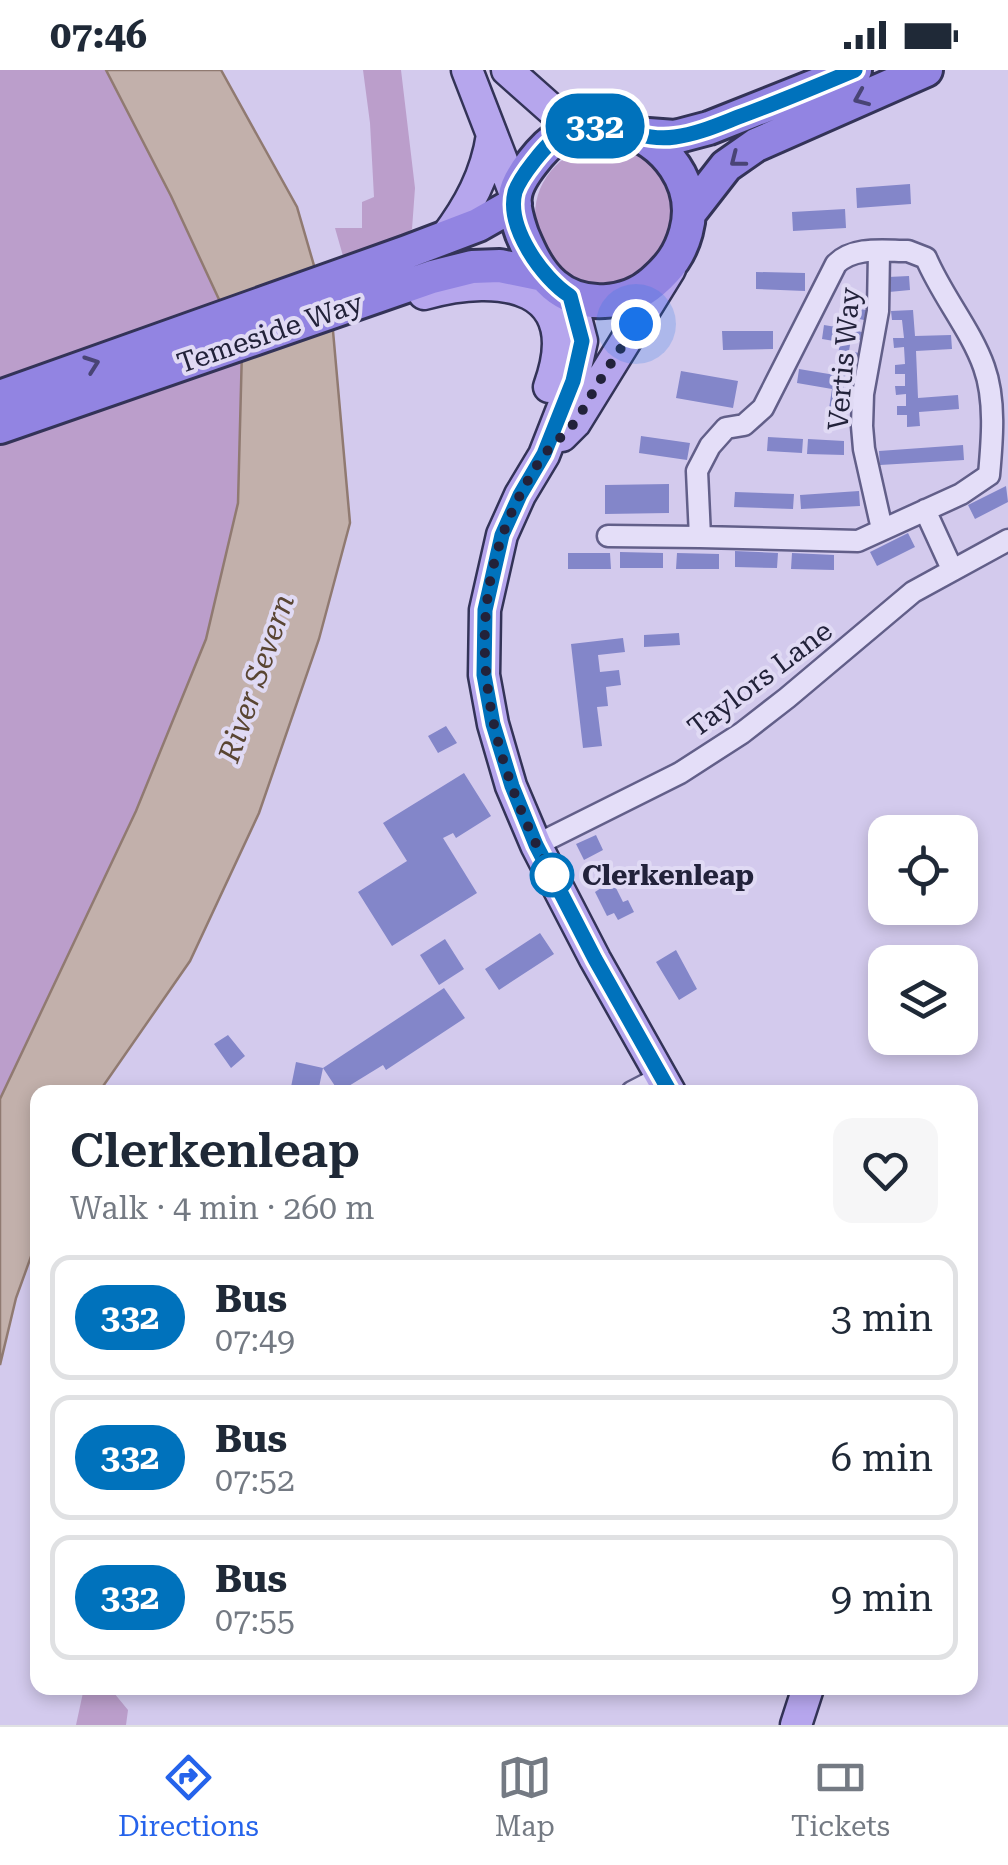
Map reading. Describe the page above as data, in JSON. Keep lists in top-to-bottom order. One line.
{"streets":{"highway":["Temeside Way"],"street":["Vertis Way","Taylors Lane"]},"water":["River Severn"],"places":["Clerkenleap"],"lines":["bus line 332"],"page":{"status":"07:46","on_map":"332","heading":["Clerkenleap","Walk · 4 min · 260 m"],"list":[{"mark":"332","name":"Bus","note":"07:49","value":"3 min"},{"mark":"332","name":"Bus","note":"07:52","value":"6 min"},{"mark":"332","name":"Bus","note":"07:55","value":"9 min"}],"tabs":["Directions","Map","Tickets"]}}
